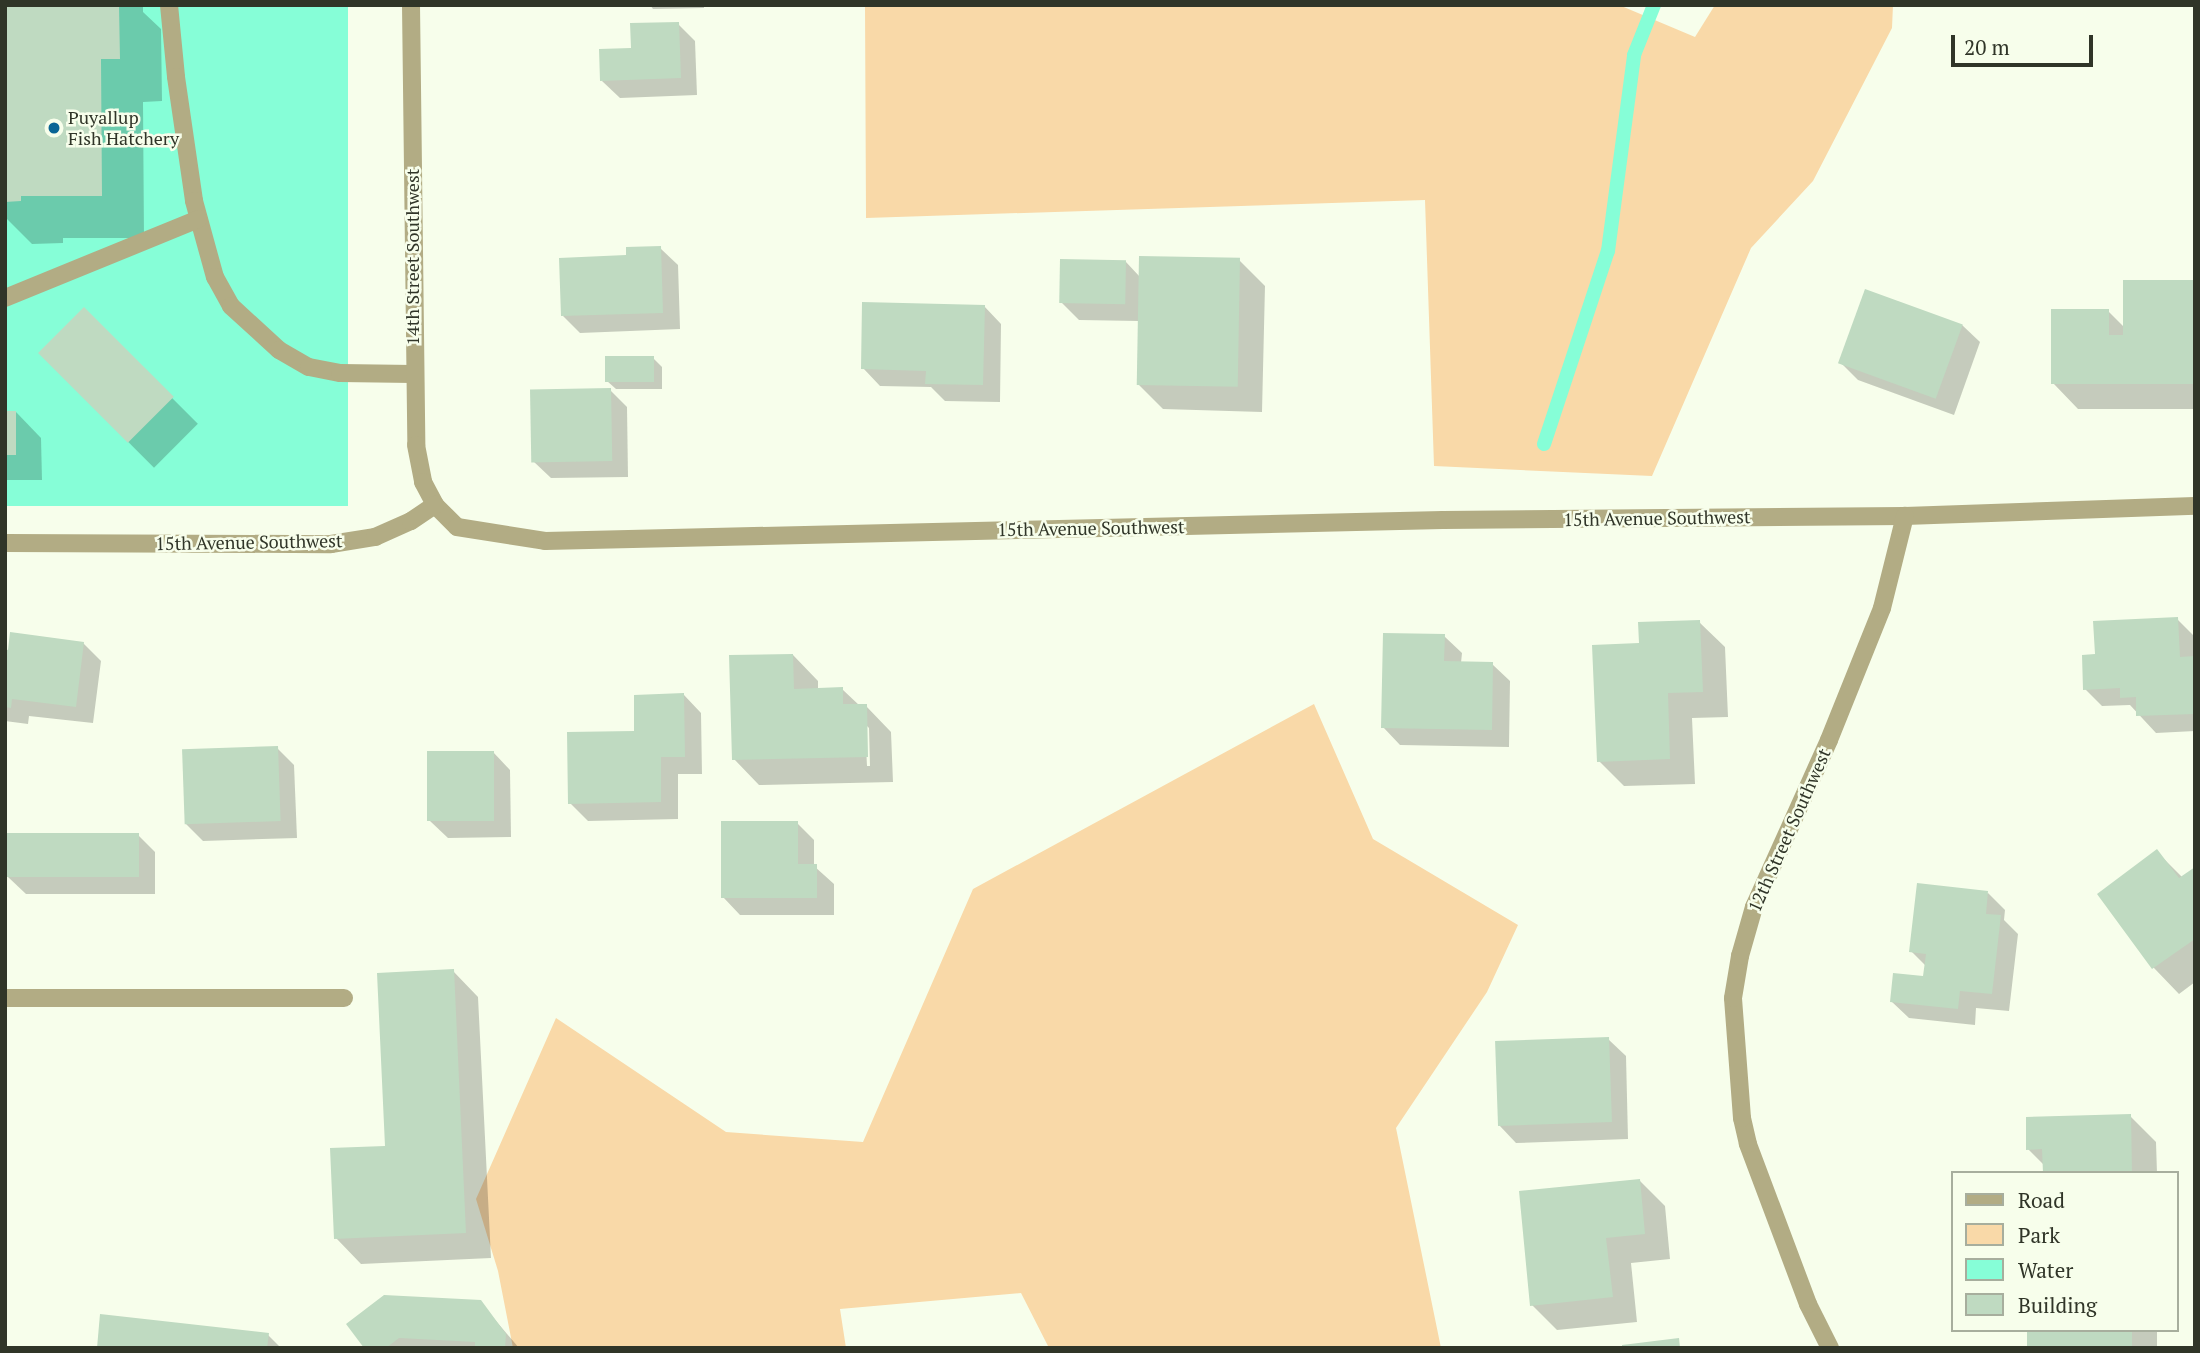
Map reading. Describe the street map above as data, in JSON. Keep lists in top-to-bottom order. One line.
{"streets":{"street":["14th Street Southwest","15th Avenue Southwest","12th Street Southwest"]},"crossings":[["14th Street Southwest","15th Avenue Southwest"],["15th Avenue Southwest","12th Street Southwest"]],"places":["Puyallup Fish Hatchery"],"legend":["Road","Park","Water","Building"],"scale_bar":"20 m"}
